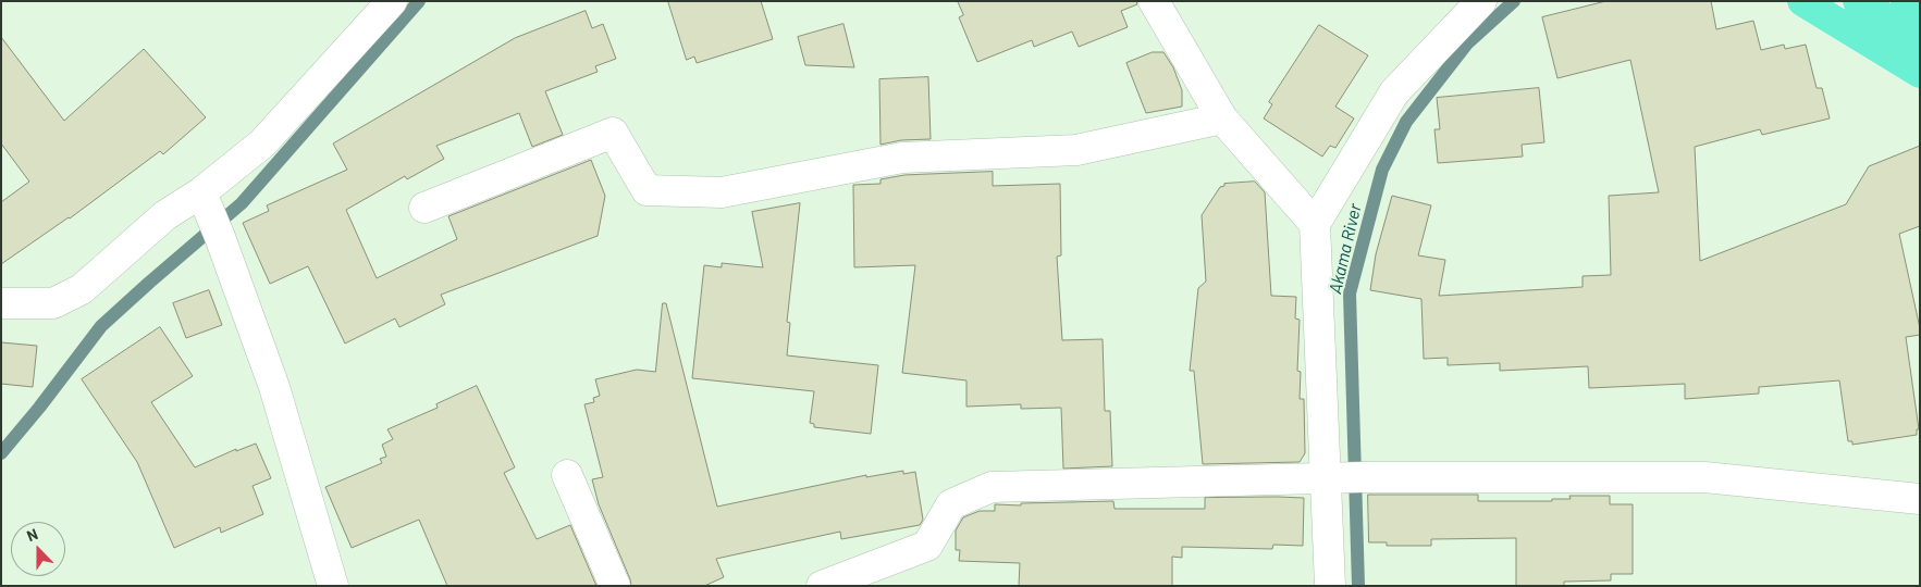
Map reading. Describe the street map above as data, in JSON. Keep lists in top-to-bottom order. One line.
{"water":["Akama River"],"north":"top"}
